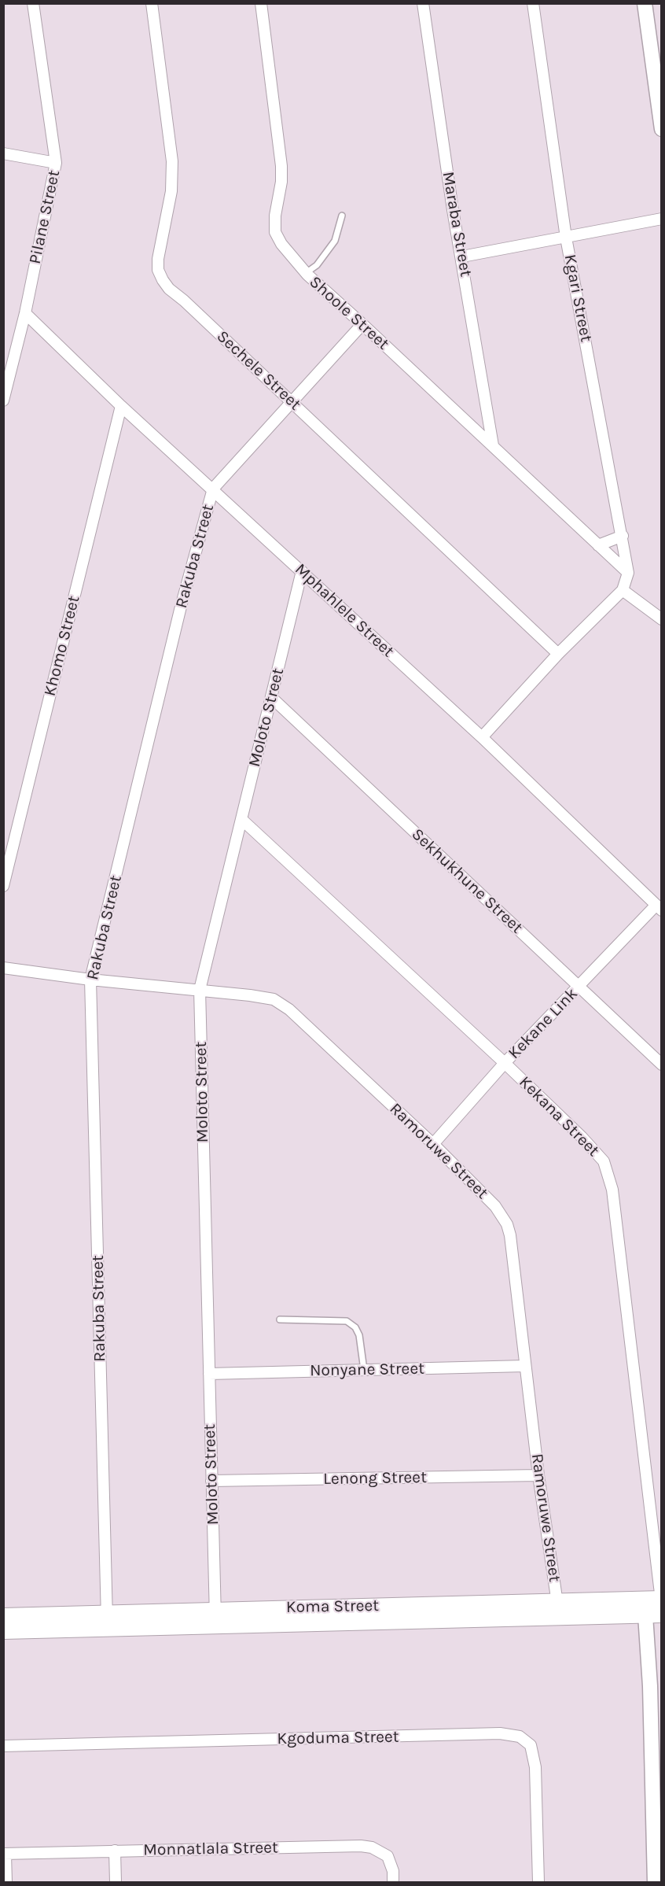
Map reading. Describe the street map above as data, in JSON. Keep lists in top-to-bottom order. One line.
{"streets":{"main road":["Koma Street"],"street":["Pilane Street","Maraba Street","Kgari Street","Shoole Street","Sechele Street","Rakuba Street","Mphahlele Street","Khomo Street","Moloto Street","Sekhukhune Street","Kekane Link","Kekana Street","Ramoruwe Street","Nonyane Street","Lenong Street","Kgoduma Street","Monnatlala Street"]},"crossings":[["Pilane Street","Mphahlele Street"],["Maraba Street","Shoole Street"],["Kgari Street","Shoole Street"],["Kgari Street","Sechele Street"],["Kgari Street","Mphahlele Street"],["Shoole Street","Rakuba Street"],["Sechele Street","Rakuba Street"],["Rakuba Street","Mphahlele Street"],["Rakuba Street","Ramoruwe Street"],["Rakuba Street","Koma Street"],["Mphahlele Street","Khomo Street"],["Mphahlele Street","Moloto Street"],["Mphahlele Street","Kekane Link"],["Moloto Street","Sekhukhune Street"],["Moloto Street","Kekana Street"],["Moloto Street","Ramoruwe Street"],["Moloto Street","Nonyane Street"],["Moloto Street","Lenong Street"],["Moloto Street","Koma Street"],["Sekhukhune Street","Kekane Link"],["Kekane Link","Kekana Street"],["Kekane Link","Ramoruwe Street"],["Kekana Street","Koma Street"],["Ramoruwe Street","Nonyane Street"],["Ramoruwe Street","Lenong Street"],["Ramoruwe Street","Koma Street"]]}
